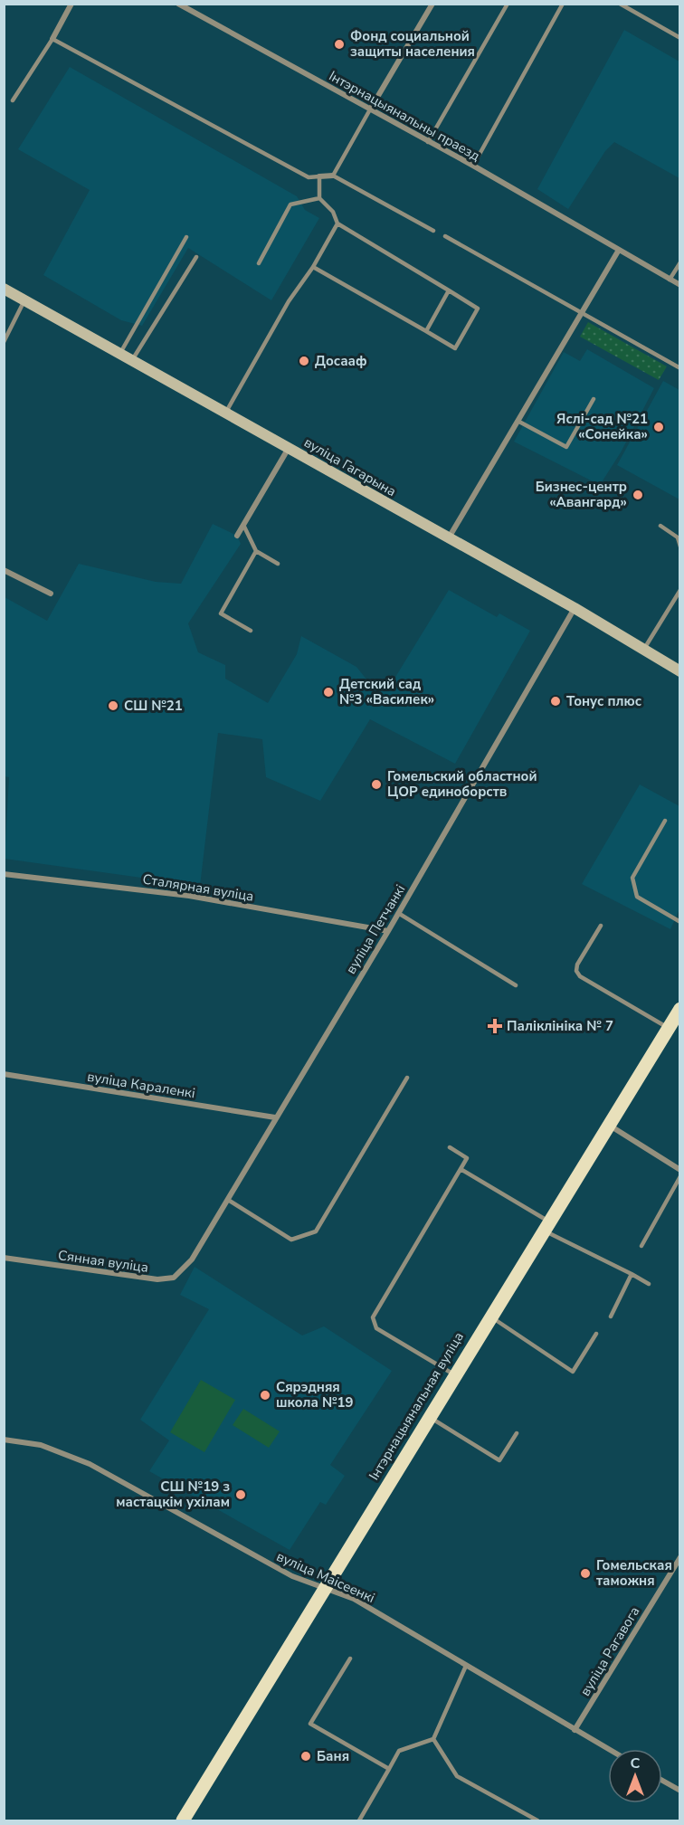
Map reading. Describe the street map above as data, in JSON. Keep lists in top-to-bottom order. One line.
{"streets":{"main road":["Інтэрнацыянальная вуліца"],"street":["Інтэрнацыянальны праезд","вуліца Гагарына","Сталярная вуліца","вуліца Петчанкі","вуліца Караленкі","Сянная вуліца","вуліца Маісеенкі","вуліца Рагавога"]},"crossings":[["вуліца Гагарына","вуліца Петчанкі"],["Сталярная вуліца","вуліца Петчанкі"],["вуліца Петчанкі","вуліца Караленкі"],["вуліца Петчанкі","Сянная вуліца"],["Інтэрнацыянальная вуліца","вуліца Маісеенкі"],["вуліца Маісеенкі","вуліца Рагавога"]],"places":{"other":["Фонд социальной защиты населения","Досааф","Яслі-сад №21 «Сонейка»","Бизнес-центр «Авангард»","Детский сад №3 «Василек»","Тонус плюс","СШ №21","Гомельский областной ЦОР единоборств","Сярэдняя школа №19","СШ №19 з мастацкім ухілам","Гомельская таможня","Баня"],"health":["Паліклініка № 7"]},"north":"top"}
